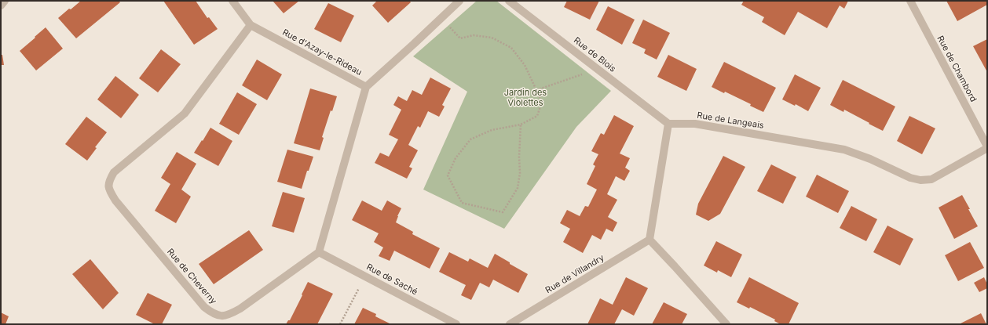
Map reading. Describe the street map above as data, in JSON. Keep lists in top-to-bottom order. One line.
{"streets":{"street":["Rue d'Azay-le-Rideau","Rue de Blois","Rue de Chambord","Rue de Langeais","Rue de Villandry","Rue de Cheverny","Rue de Saché"]},"crossings":[["Rue d'Azay-le-Rideau","Rue de Cheverny"],["Rue de Blois","Rue de Langeais"],["Rue de Chambord","Rue de Langeais"],["Rue de Cheverny","Rue de Saché"]],"parks":["Jardin des Violettes"]}
